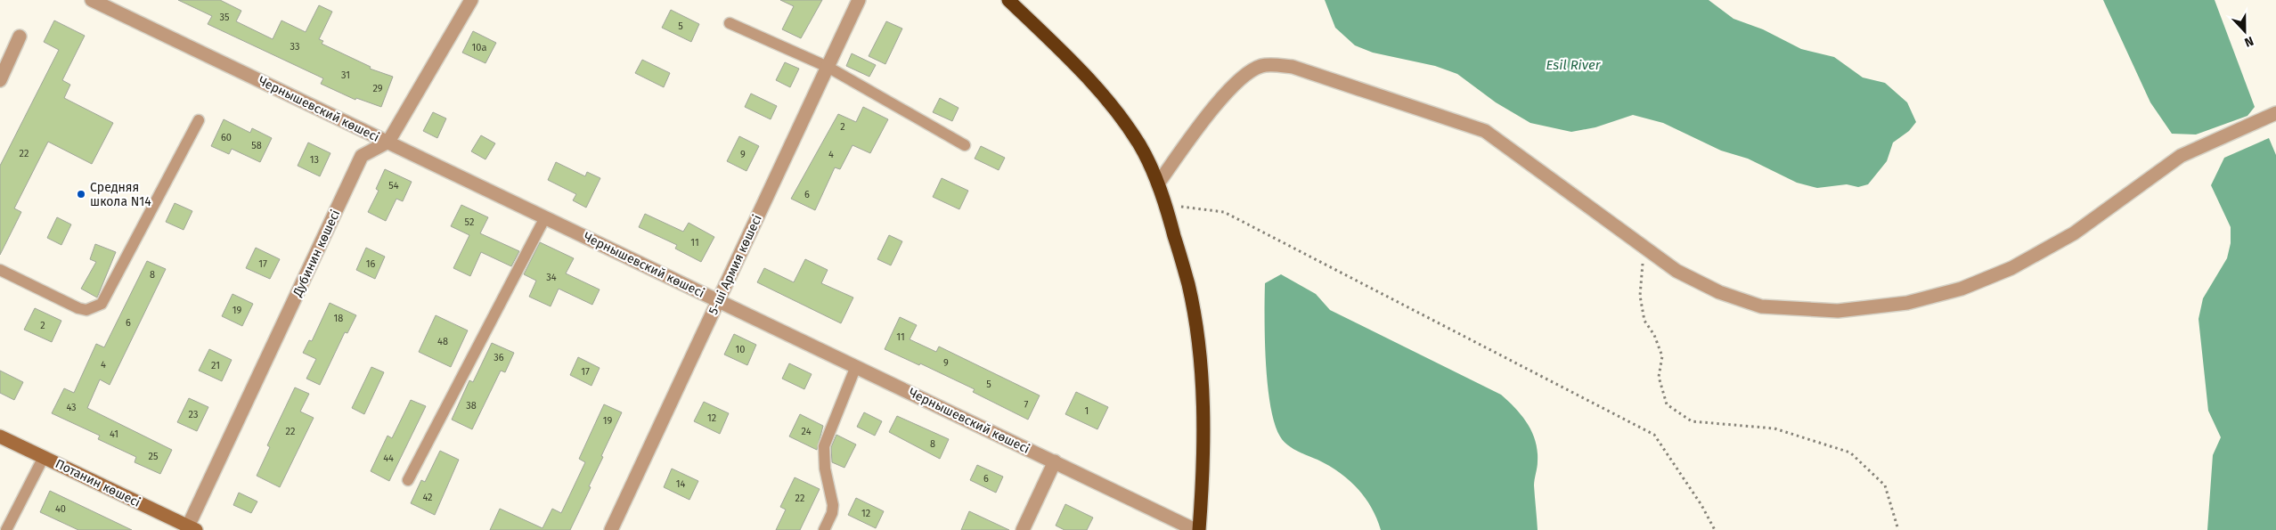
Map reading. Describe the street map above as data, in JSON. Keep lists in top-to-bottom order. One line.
{"streets":{"main road":["Потанин көшесі"],"street":["Чернышевский көшесі","Дубинин көшесі","5-ші Армия көшесі"]},"crossings":[["Чернышевский көшесі","Дубинин көшесі"],["Чернышевский көшесі","5-ші Армия көшесі"],["Дубинин көшесі","Потанин көшесі"]],"water":["Esil River"],"places":["Средняя школа N14"],"house_numbers":["35","5","33","10а","31","29","2","60","58","22","9","4","13","54","6","52","11","17","16","8","34","19","18","6","2","11","48","10","36","9","4","21","17","5","7","38","43","1","23","12","19","22","24","41","8","25","44","6","14","42","22","40","12"],"north":"bottom"}
